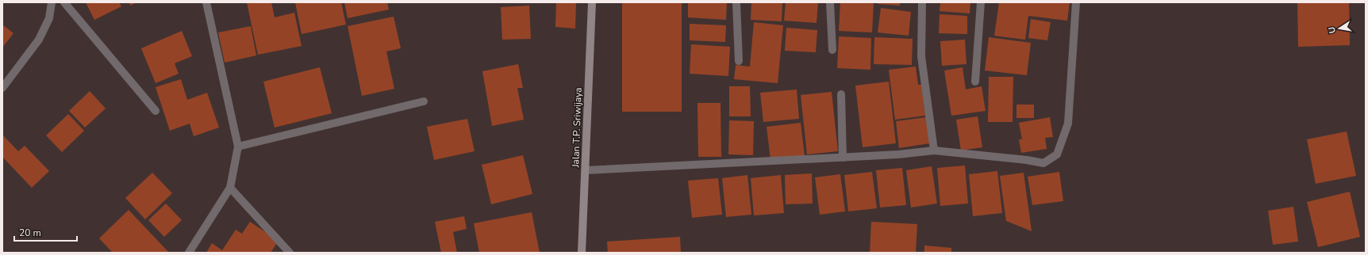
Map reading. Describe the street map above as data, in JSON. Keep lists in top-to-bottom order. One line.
{"streets":{"main road":["Jalan T.P. Sriwijaya"]},"scale_bar":"20 m","north":"left"}
